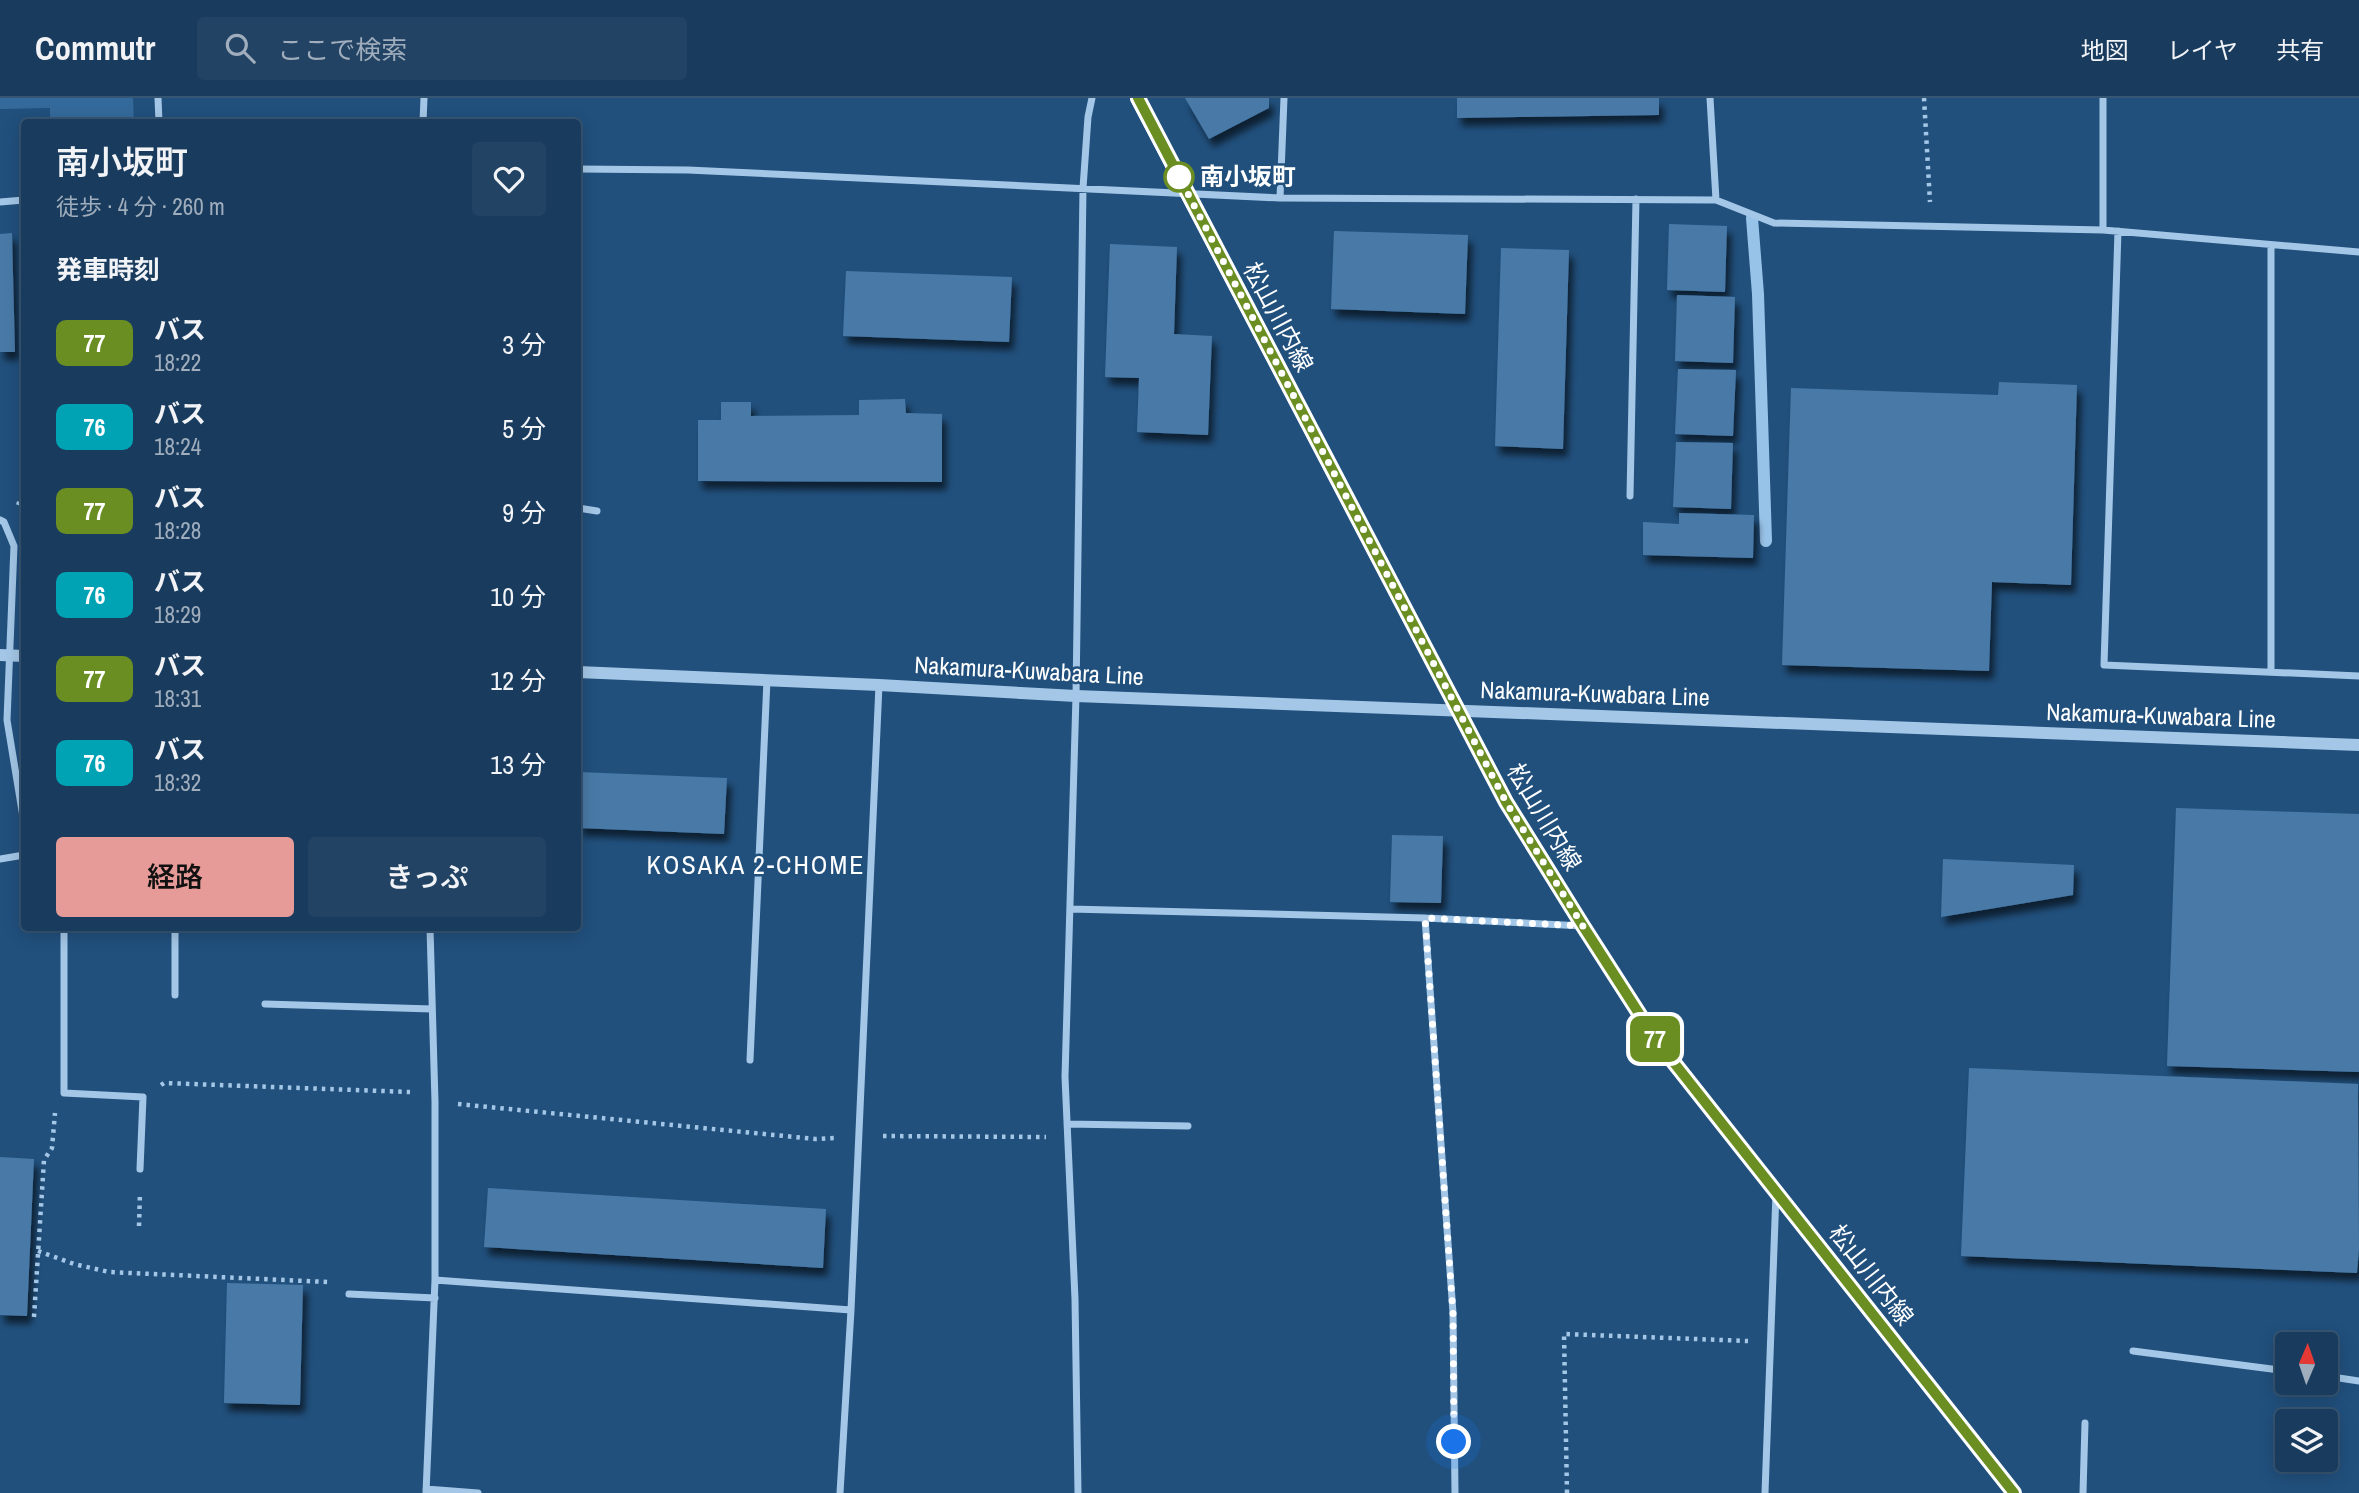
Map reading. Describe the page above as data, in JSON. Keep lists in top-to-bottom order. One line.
{"streets":{"main road":["松山川内線"],"street":["Nakamura-Kuwabara Line"]},"crossings":[["松山川内線","Nakamura-Kuwabara Line"]],"districts":["KOSAKA 2-CHOME"],"places":["南小坂町"],"lines":["bus line 77"],"north":"top","page":{"header":"Commutr","search":"ここで検索","nav":["地図","レイヤ","共有"],"on_map":"77","heading":[["南小坂町","徒歩 · 4 分 · 260 m"],"発車時刻"],"list":[{"mark":"77","name":"バス","note":"18:22","value":"3 分"},{"mark":"76","name":"バス","note":"18:24","value":"5 分"},{"mark":"77","name":"バス","note":"18:28","value":"9 分"},{"mark":"76","name":"バス","note":"18:29","value":"10 分"},{"mark":"77","name":"バス","note":"18:31","value":"12 分"},{"mark":"76","name":"バス","note":"18:32","value":"13 分"}],"buttons":["経路","きっぷ"]}}
